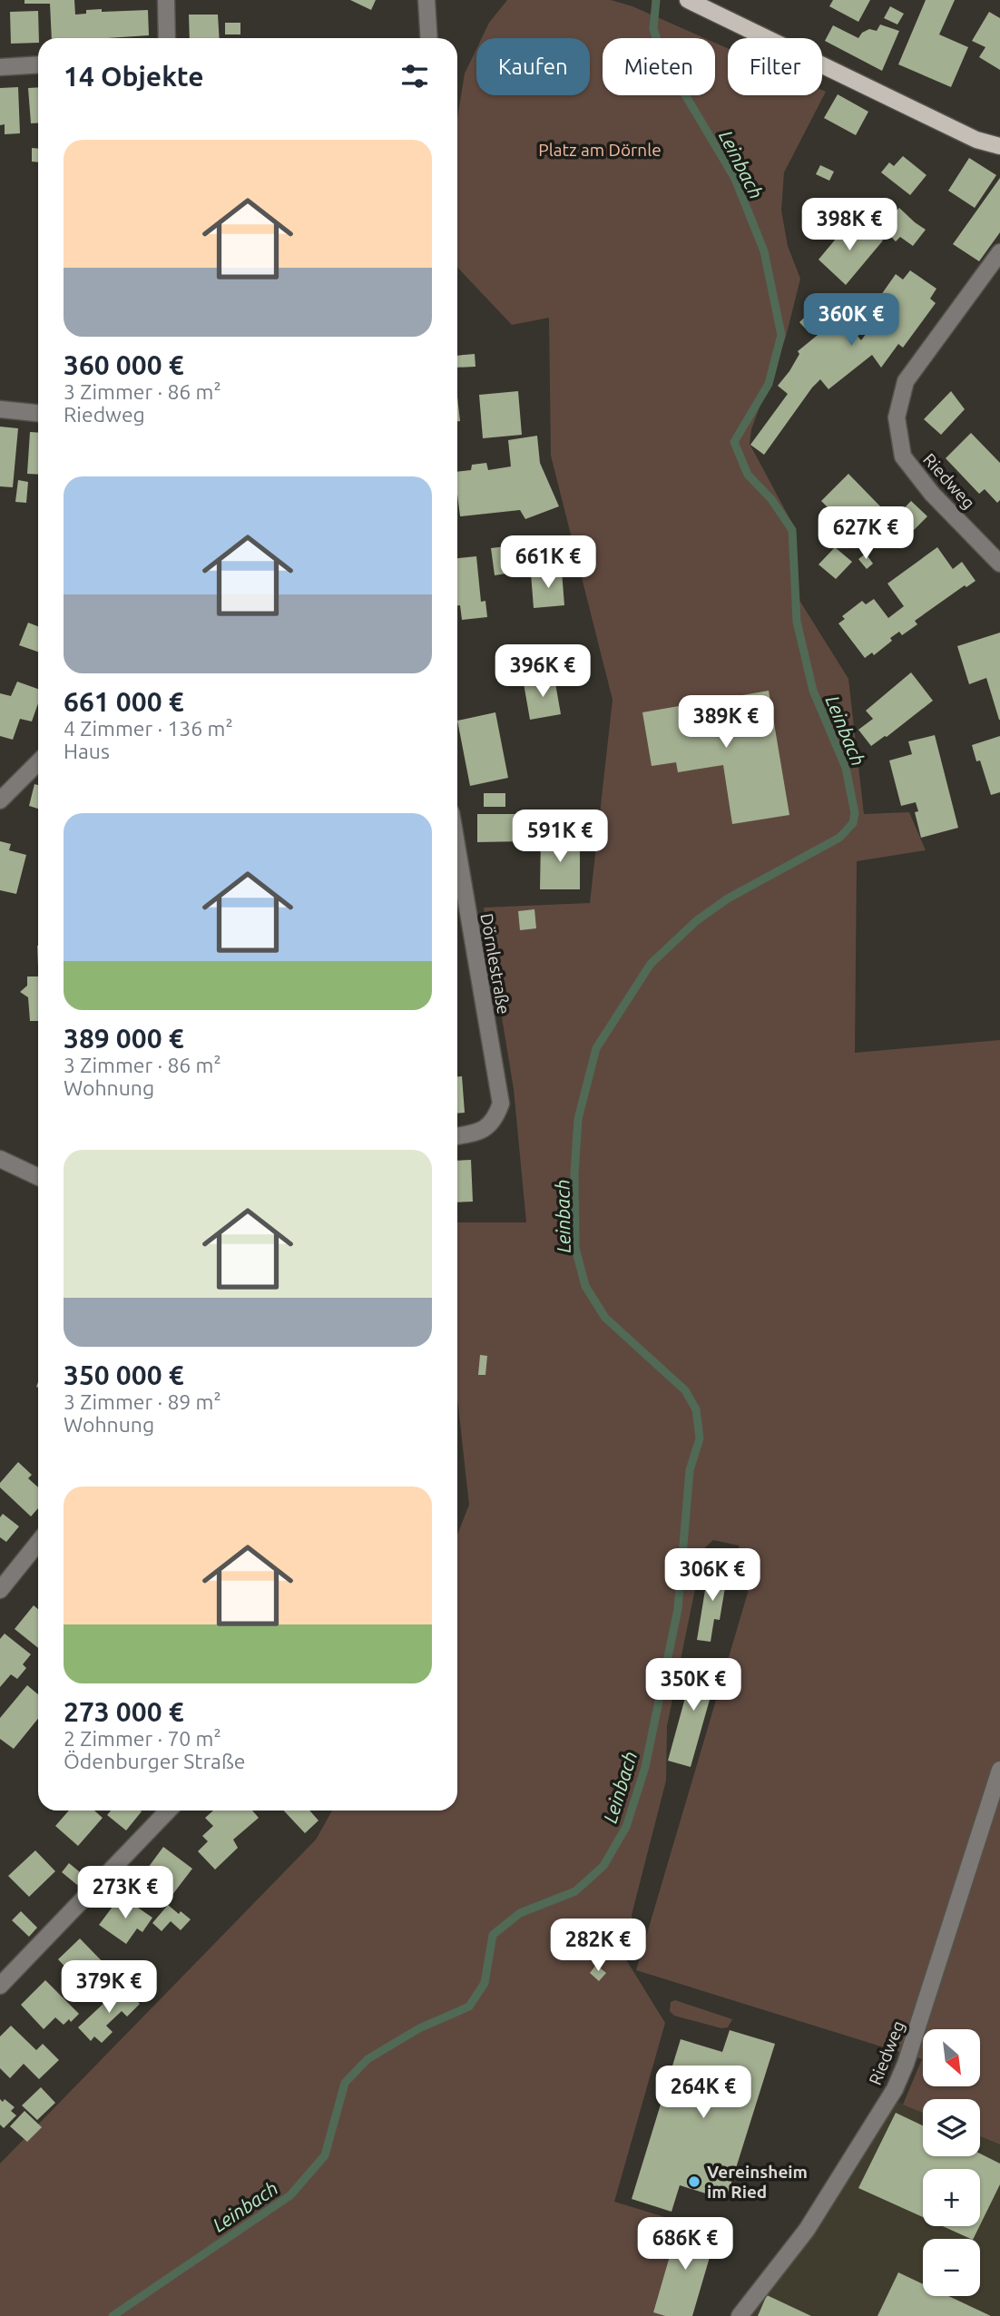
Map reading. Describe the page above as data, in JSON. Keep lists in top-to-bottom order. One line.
{"streets":{"street":["Riedweg","Dörnlestraße"]},"water":["Leinbach"],"parks":["Platz am Dörnle"],"places":["Vereinsheim im Ried"],"north":"bottom right","page":{"chip":["Kaufen","Mieten","Filter"],"heading":"14 Objekte","list":[{"name":"360 000 €","note":"3 Zimmer · 86 m² · Riedweg"},{"name":"661 000 €","note":"4 Zimmer · 136 m² · Haus"},{"name":"389 000 €","note":"3 Zimmer · 86 m² · Wohnung"},{"name":"350 000 €","note":"3 Zimmer · 89 m² · Wohnung"},{"name":"273 000 €","note":"2 Zimmer · 70 m² · Ödenburger Straße"}],"price":["398K €","360K €","627K €","661K €","396K €","389K €","591K €","306K €","350K €","273K €","282K €","379K €","264K €","686K €"],"map_buttons":["+","−"]}}
